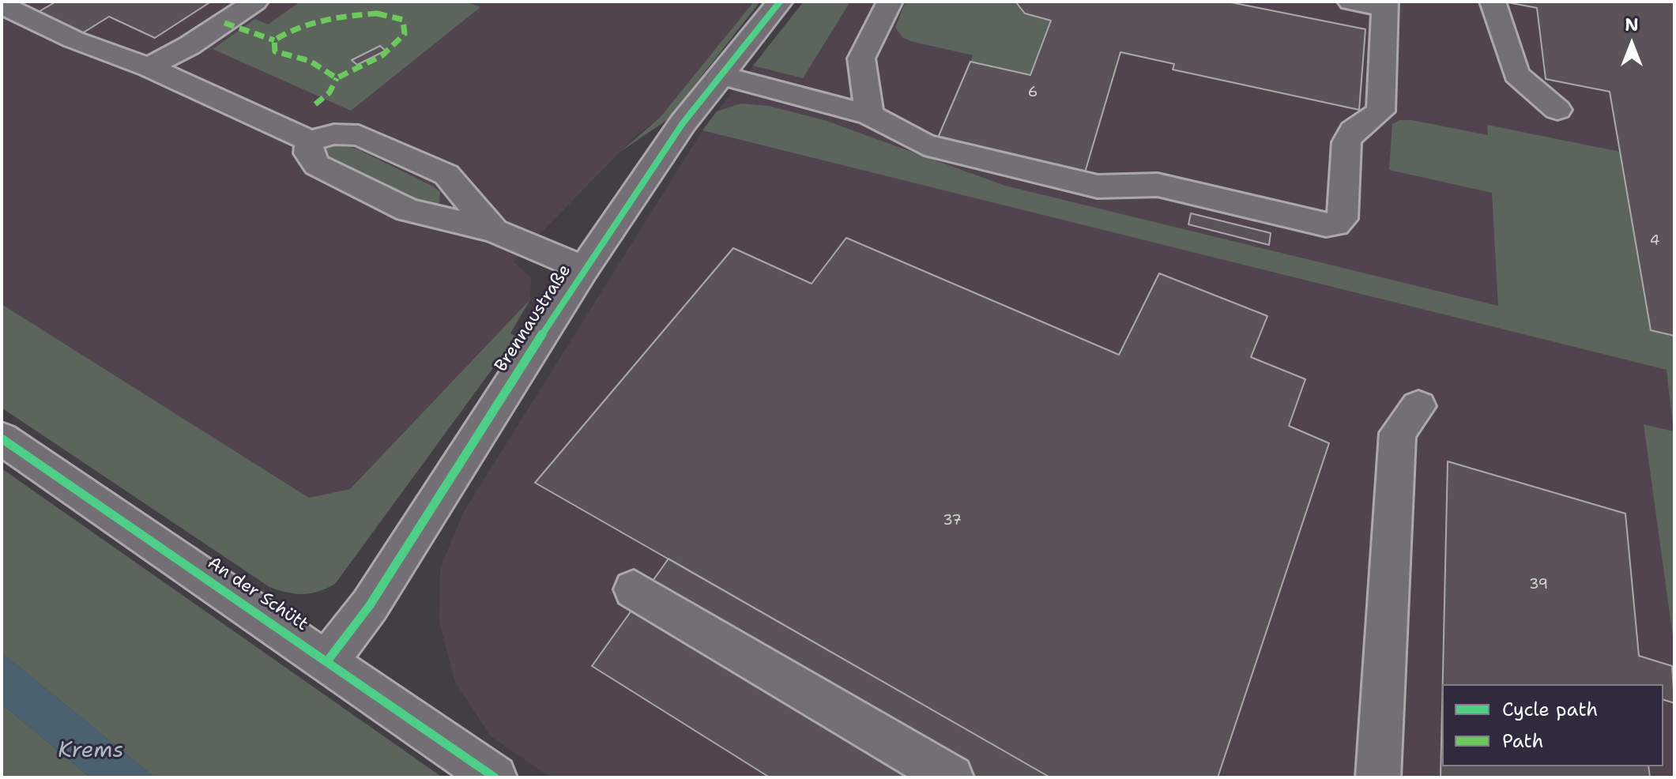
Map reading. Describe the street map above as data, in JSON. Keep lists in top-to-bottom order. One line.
{"streets":{"street":["Brennaustraße","An der Schütt"]},"crossings":[["Brennaustraße","An der Schütt"]],"water":["Krems"],"house_numbers":["6","4","37","39"],"legend":["Cycle path","Path"],"north":"top"}
